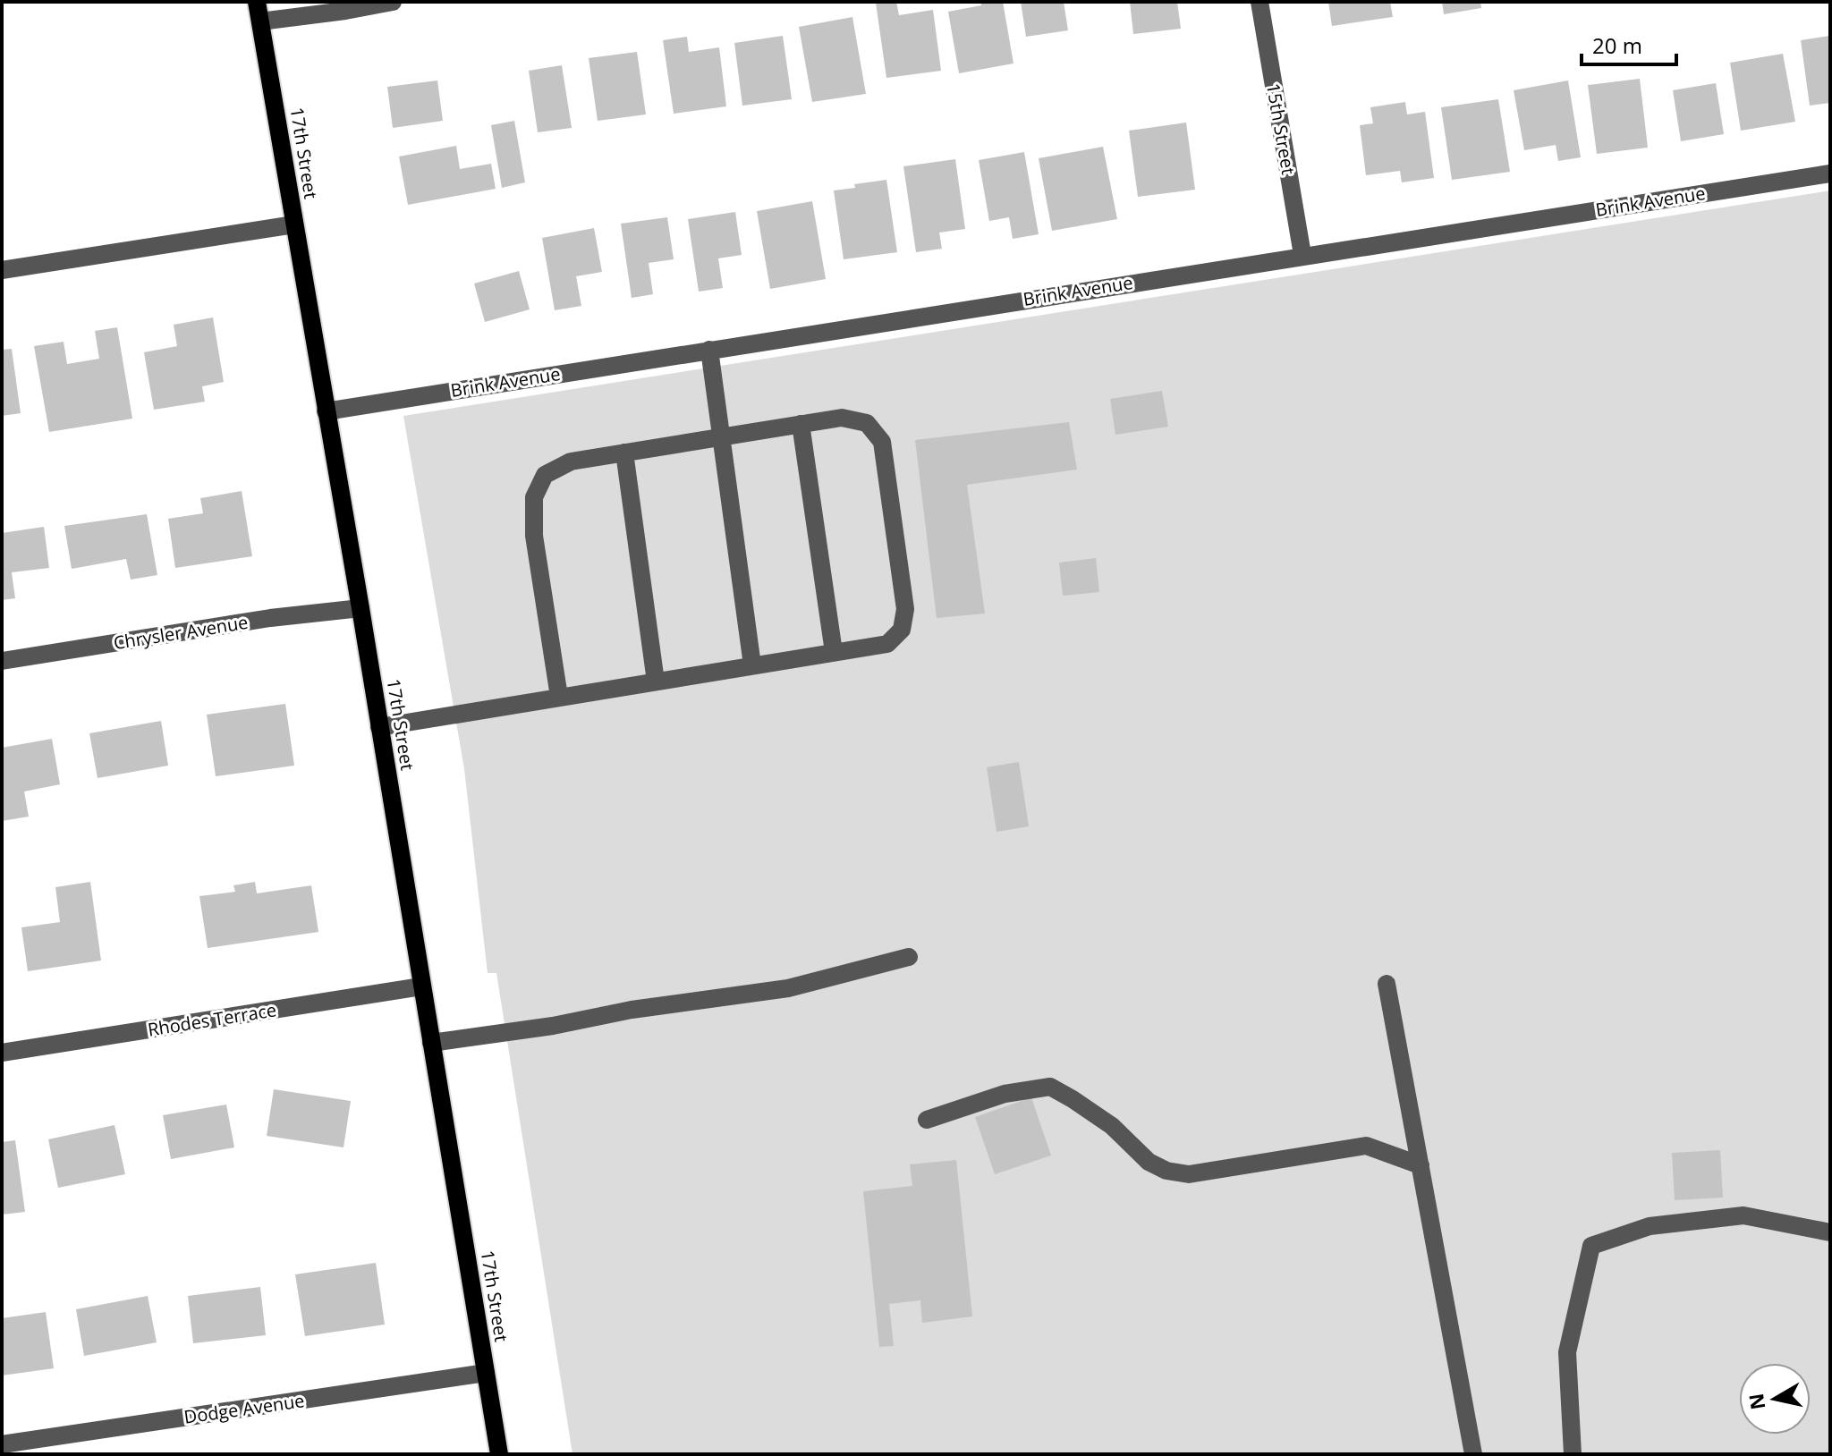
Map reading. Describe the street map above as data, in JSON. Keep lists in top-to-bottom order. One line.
{"streets":{"main road":["17th Street"],"street":["15th Street","Brink Avenue","Chrysler Avenue","Rhodes Terrace","Dodge Avenue"]},"crossings":[["15th Street","Brink Avenue"],["17th Street","Brink Avenue"],["17th Street","Chrysler Avenue"],["17th Street","Rhodes Terrace"],["17th Street","Dodge Avenue"]],"scale_bar":"20 m","north":"left"}
